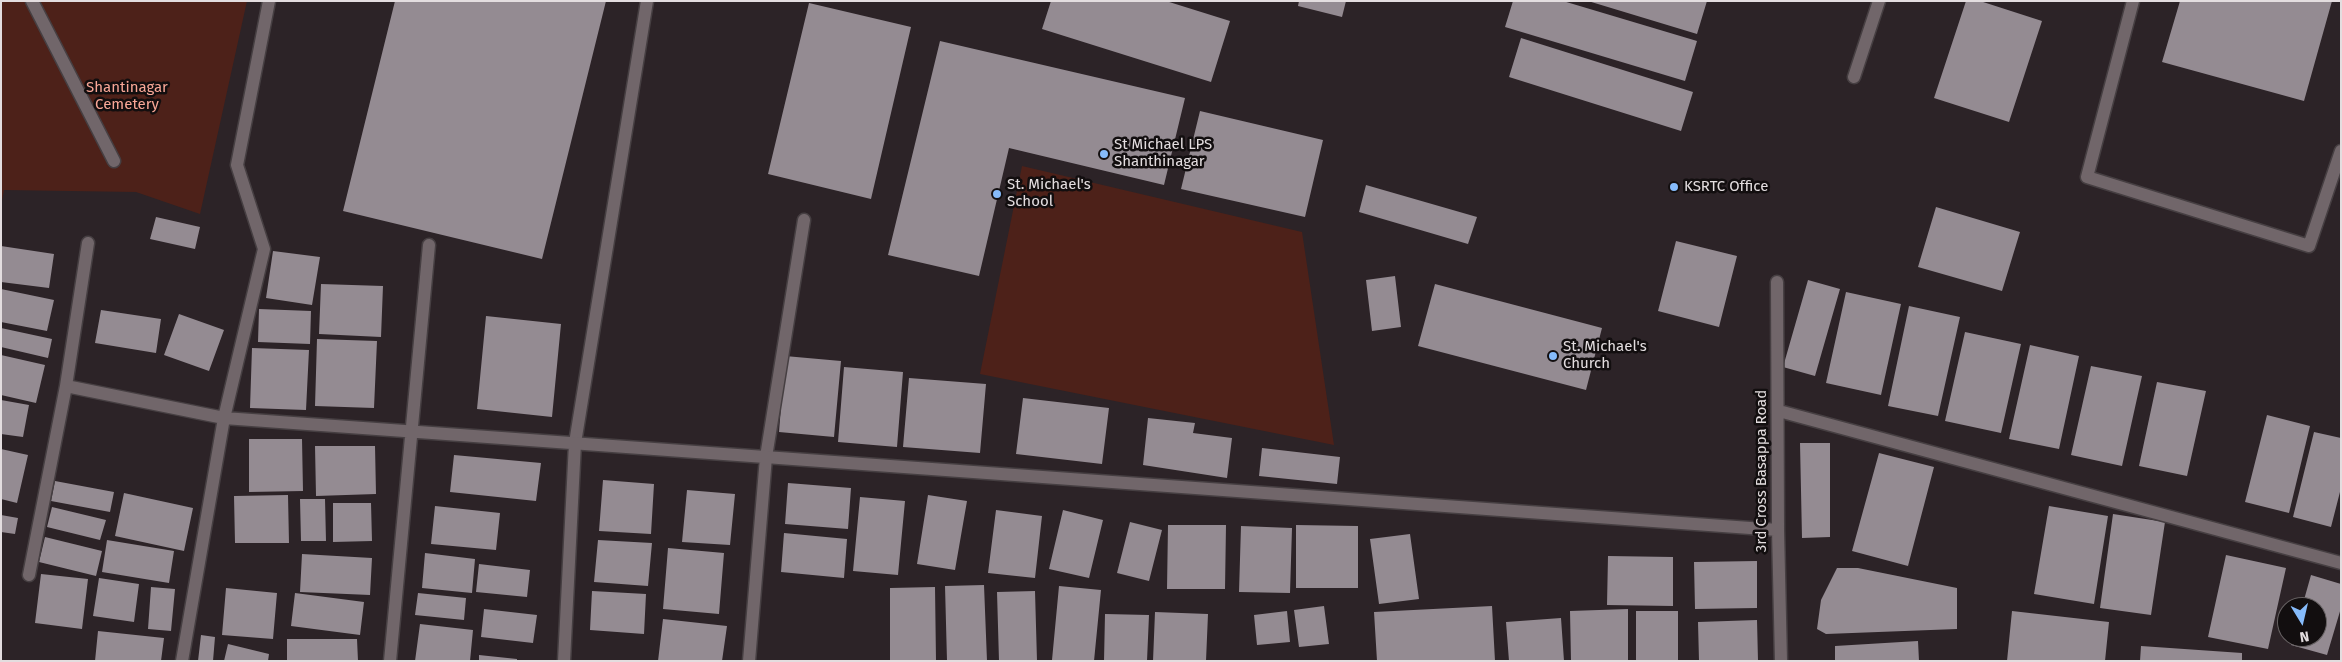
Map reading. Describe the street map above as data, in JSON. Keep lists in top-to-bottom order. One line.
{"streets":{"street":["3rd Cross Basappa Road"]},"parks":["Shantinagar Cemetery"],"places":["St Michael LPS Shanthinagar","KSRTC Office","St. Michael's School","St. Michael's Church"],"north":"bottom"}
